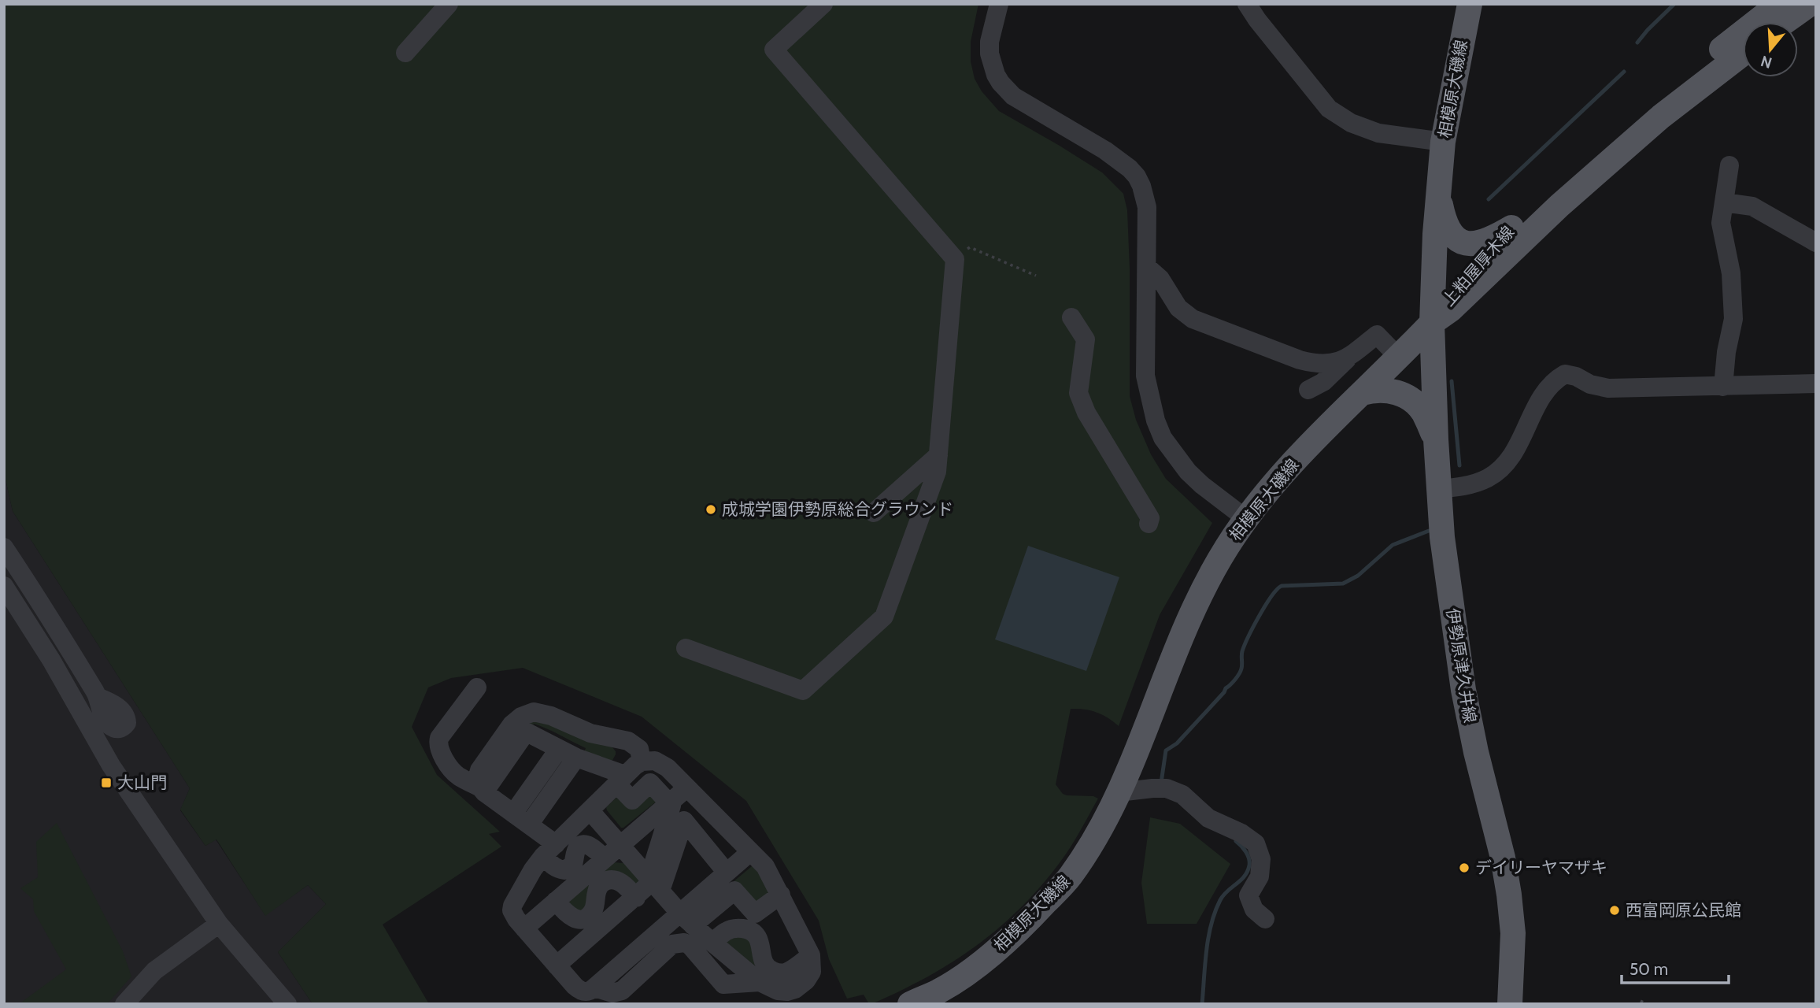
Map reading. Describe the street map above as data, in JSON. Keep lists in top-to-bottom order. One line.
{"streets":{"main road":["相模原大磯線","上粕屋厚木線","伊勢原津久井線"]},"crossings":[["相模原大磯線","上粕屋厚木線"],["相模原大磯線","伊勢原津久井線"],["上粕屋厚木線","伊勢原津久井線"]],"places":{"other":["成城学園伊勢原総合グラウンド","デイリーヤマザキ","西富岡原公民館"],"transit":["大山門"]},"scale_bar":"50 m","north":"bottom"}
